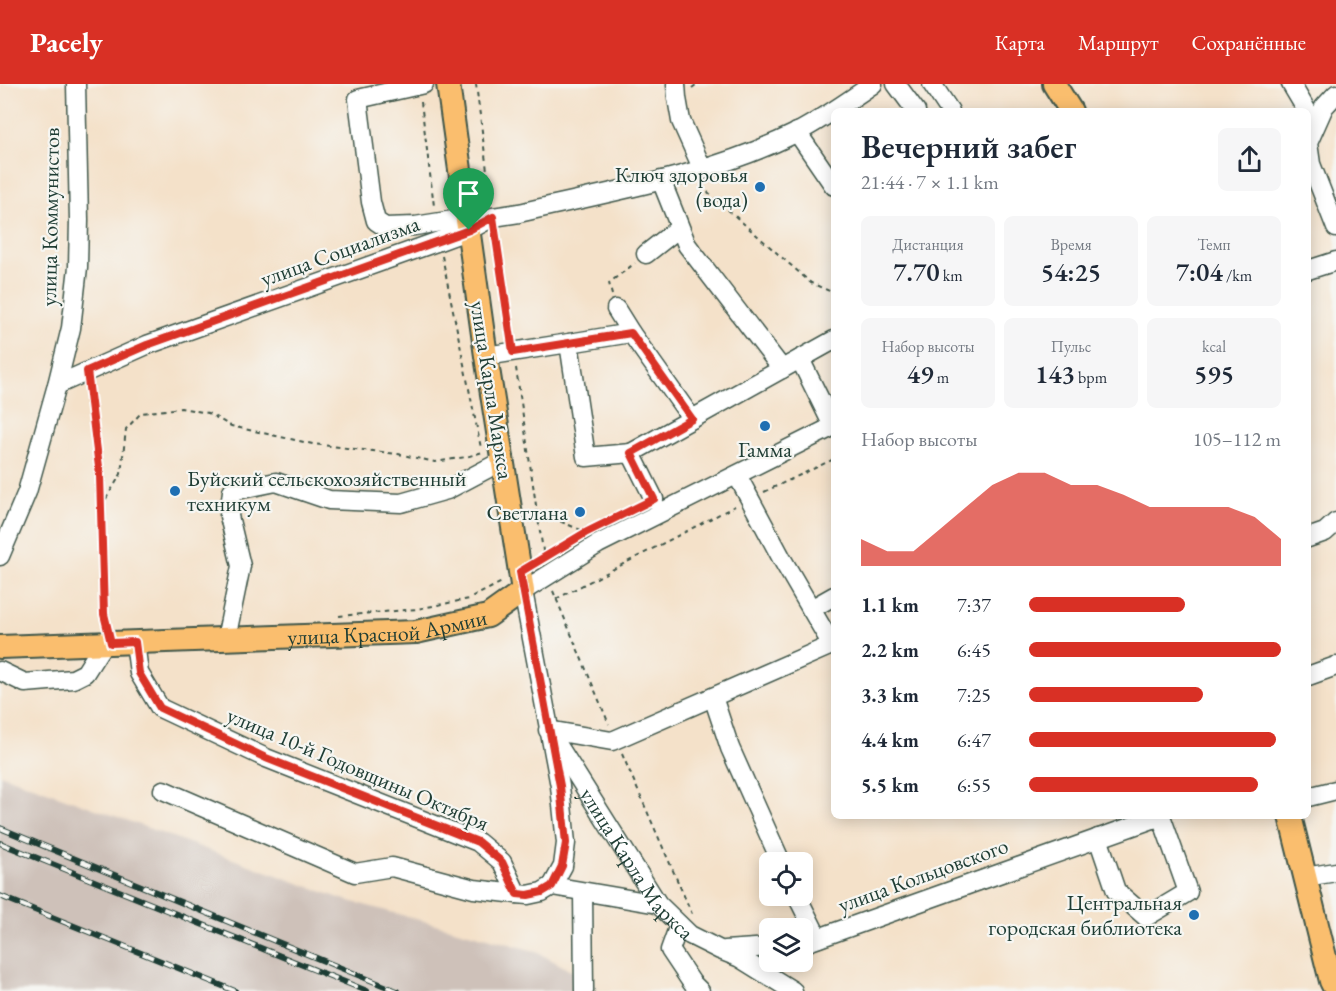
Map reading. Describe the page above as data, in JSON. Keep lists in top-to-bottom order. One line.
{"streets":{"main road":["улица Карла Маркса","улица Красной Армии"],"street":["улица Коммунистов","улица Социализма","улица 10-й Годовщины Октября","улица Кольцовского"]},"crossings":[["улица Коммунистов","улица Социализма"],["улица Социализма","улица Карла Маркса"],["улица Карла Маркса","улица Красной Армии"],["улица Красной Армии","улица 10-й Годовщины Октября"]],"places":["Ключ здоровья (вода)","Гамма","Буйский сельскохозяйственный техникум","Светлана","Центральная городская библиотека"],"page":{"header":"Pacely","nav":["Карта","Маршрут","Сохранённые"],"heading":["Вечерний забег","21:44 · 7 × 1.1 km"],"stats":[["Дистанция","7.70 km"],["Время","54:25"],["Темп","7:04 /km"],["Набор высоты","49 m"],["Пульс","143 bpm"],["kcal","595"]],"chart":["Набор высоты","105–112 m"],"list":[{"name":"1.1 km","note":"7:37"},{"name":"2.2 km","note":"6:45"},{"name":"3.3 km","note":"7:25"},{"name":"4.4 km","note":"6:47"},{"name":"5.5 km","note":"6:55"}]}}
